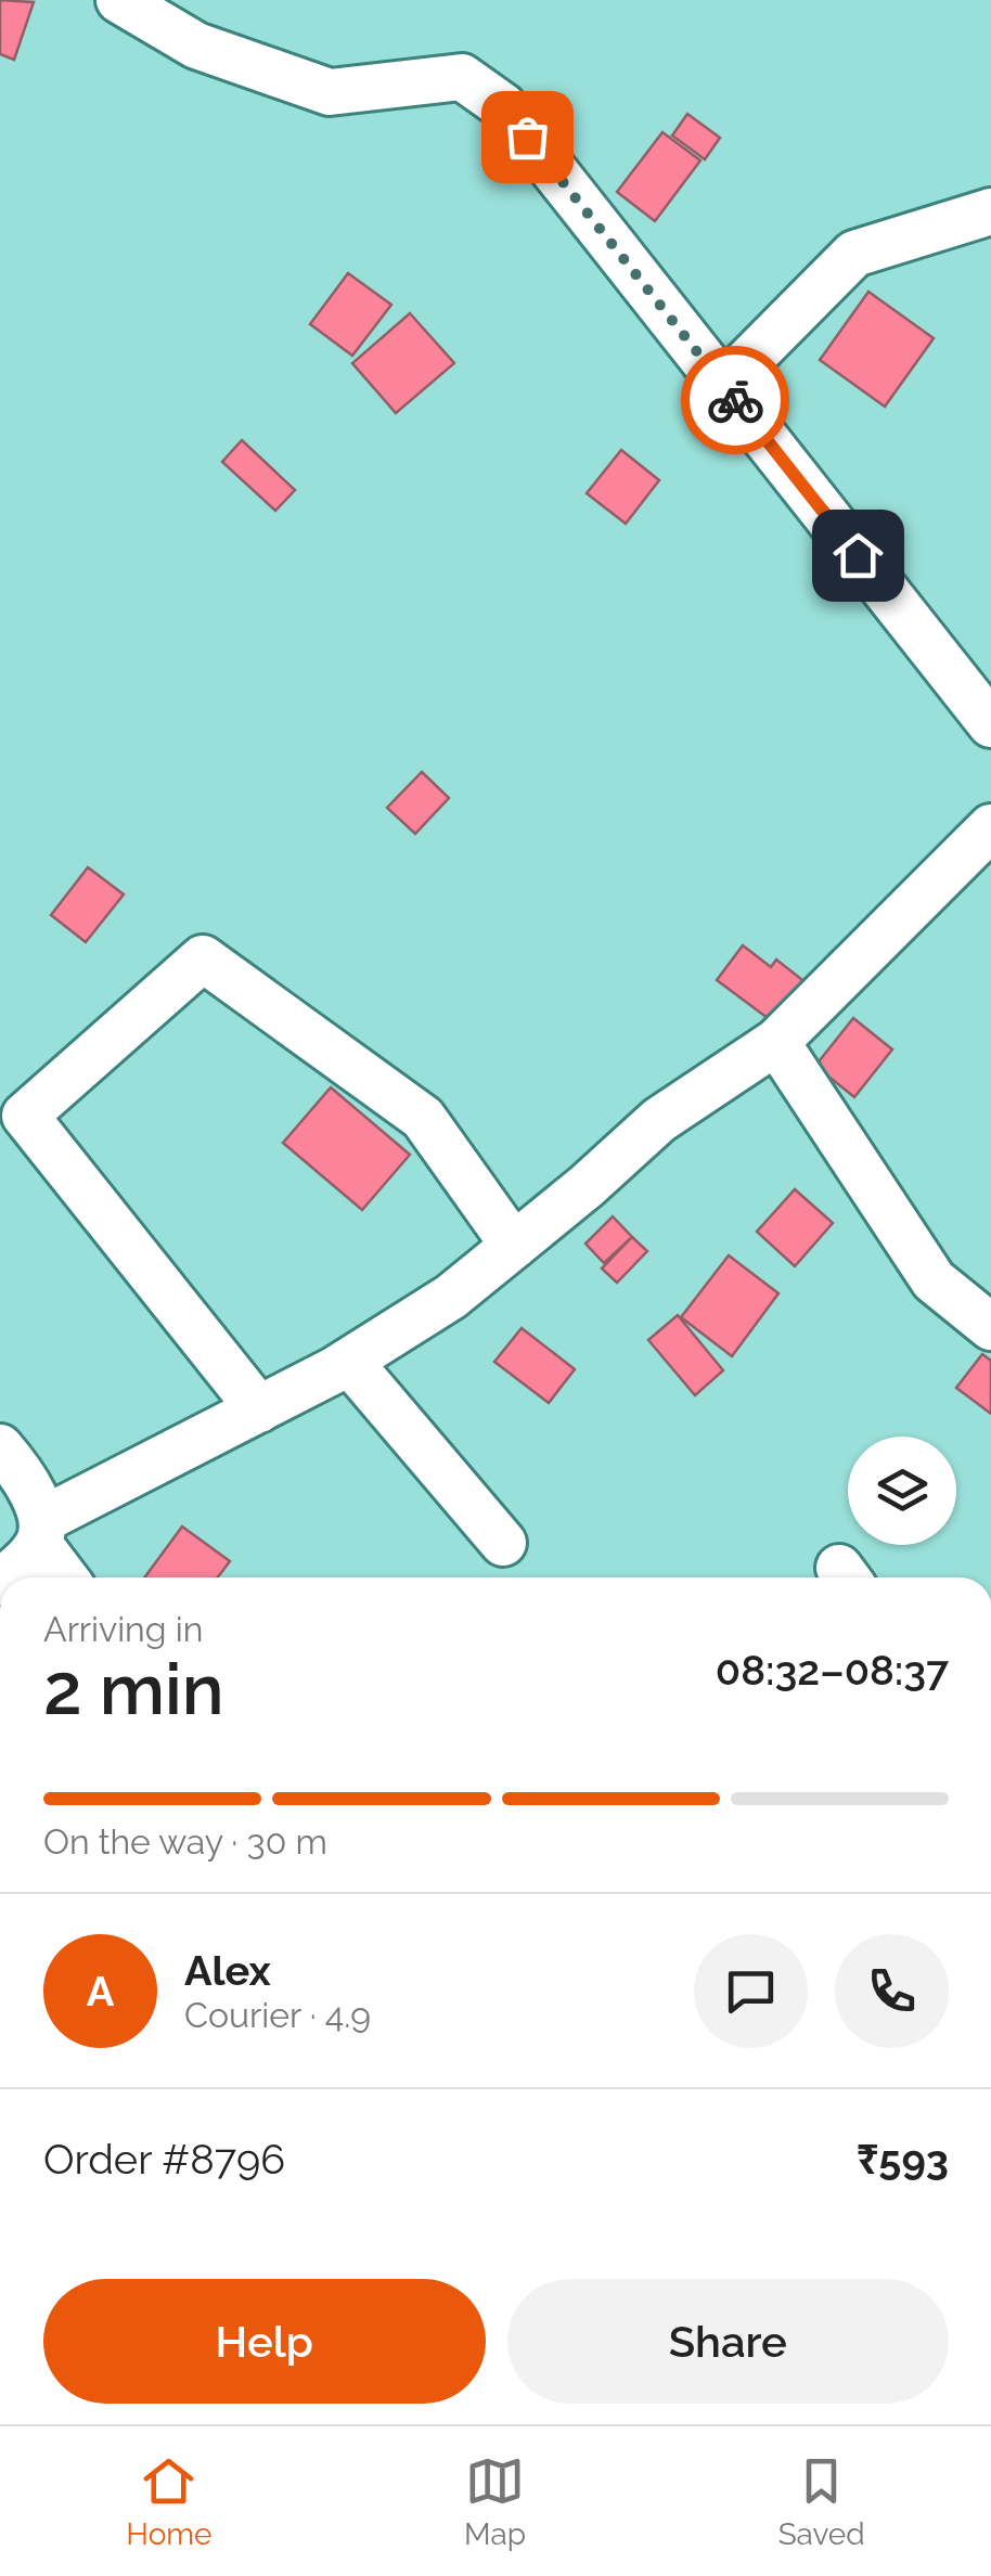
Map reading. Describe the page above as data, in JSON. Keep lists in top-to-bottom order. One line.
{"page":{"heading":["2 min","Arriving in","08:32–08:37"],"panel":["Alex","Courier · 4.9","Order #8796","₹593"],"bar":"On the way · 30 m","round":"A","buttons":["Help","Share"],"tabs":["Home","Map","Saved"]}}
